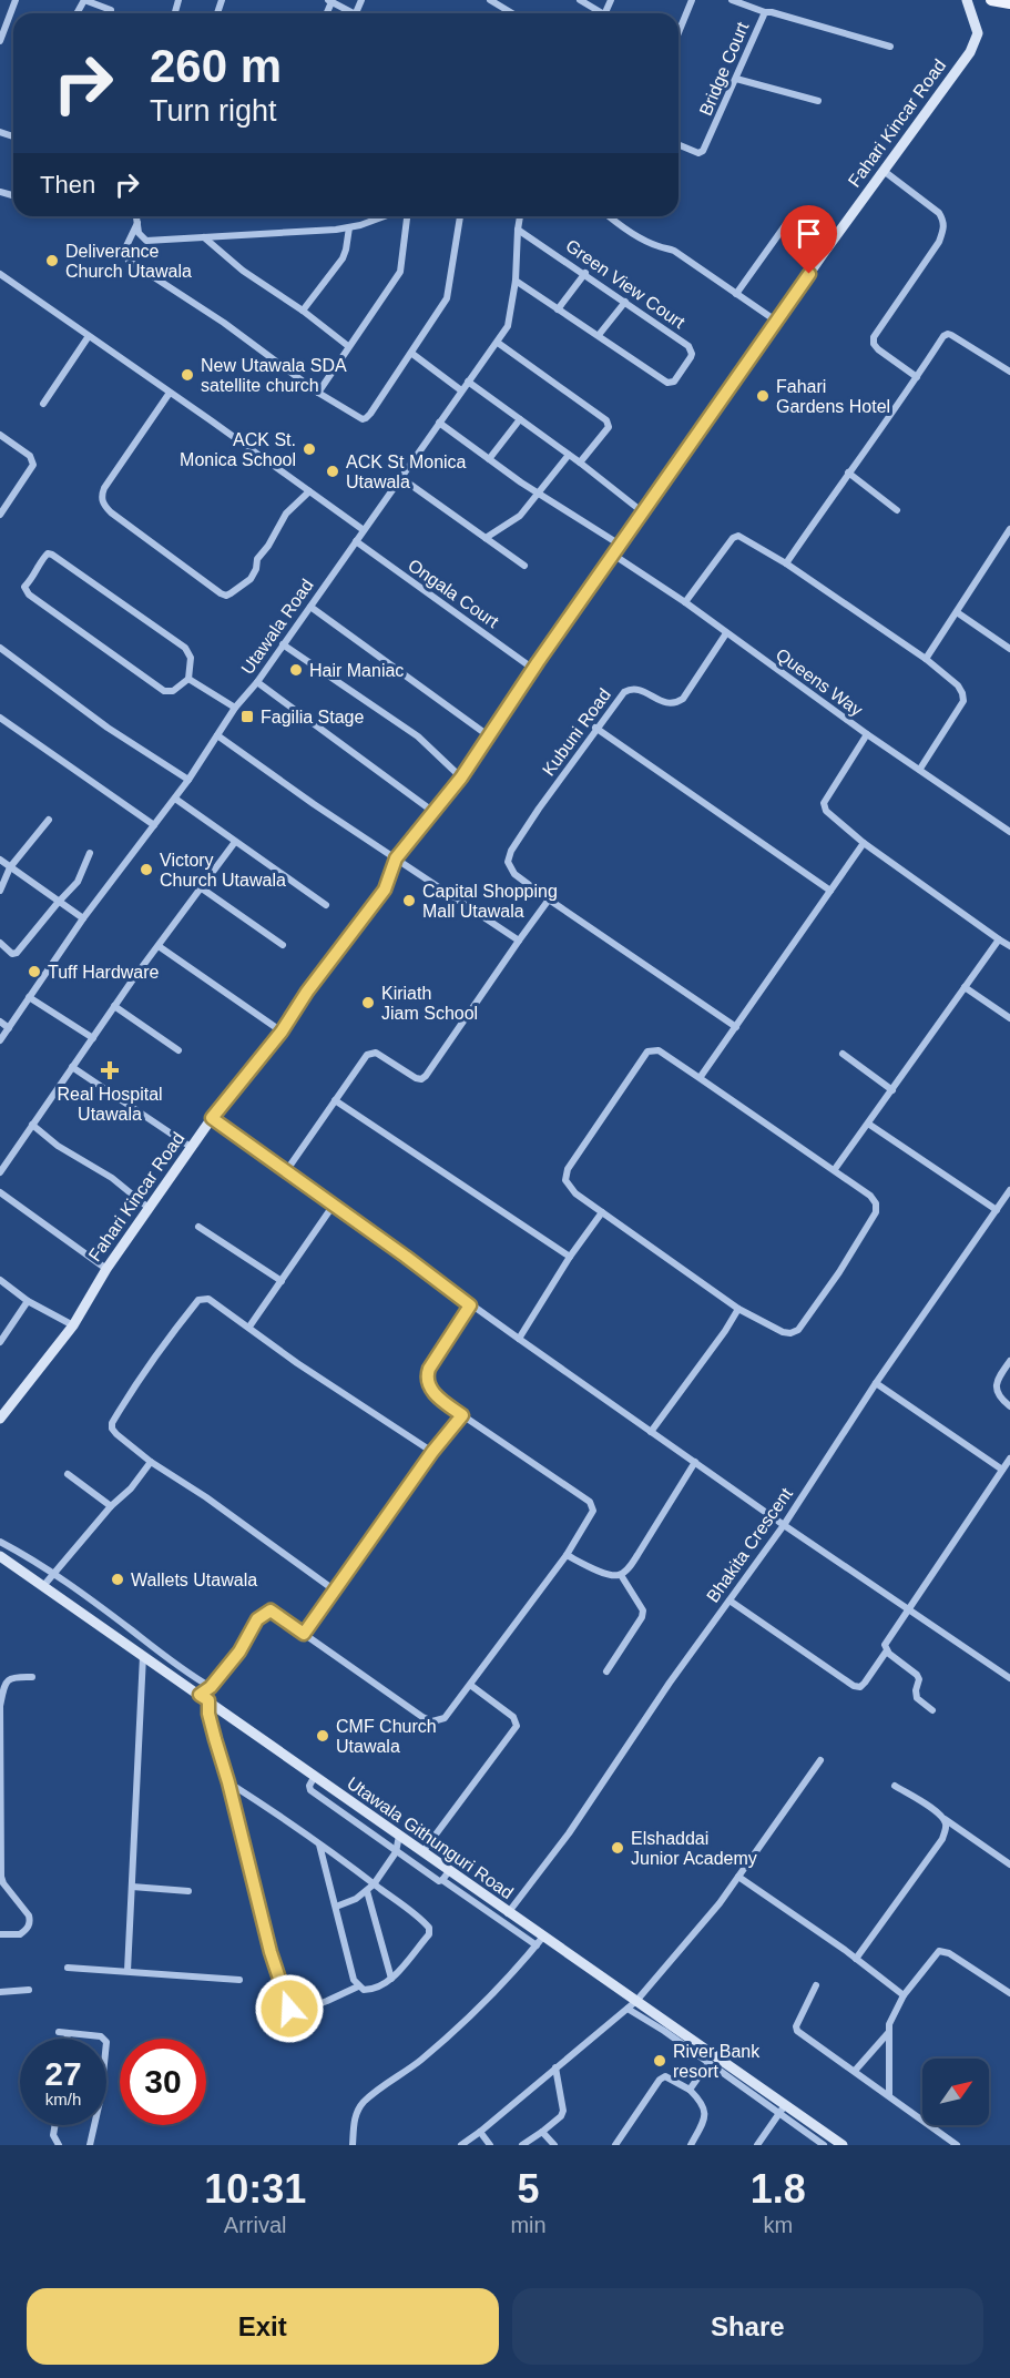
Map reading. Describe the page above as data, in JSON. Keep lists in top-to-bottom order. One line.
{"streets":{"street":["Bridge Court","Fahari Kincar Road","Green View Court","Ongala Court","Utawala Road","Queens Way","Kubuni Road","Bhakita Crescent","Utawala Githunguri Road"]},"crossings":[["Fahari Kincar Road","Ongala Court"],["Fahari Kincar Road","Queens Way"],["Green View Court","Utawala Road"],["Ongala Court","Utawala Road"],["Queens Way","Kubuni Road"],["Bhakita Crescent","Utawala Githunguri Road"]],"places":{"other":["Deliverance Church Utawala","New Utawala SDA satellite church","Fahari Gardens Hotel","ACK St. Monica School","ACK St Monica Utawala","Hair Maniac","Victory Church Utawala","Capital Shopping Mall Utawala","Tuff Hardware","Kiriath Jiam School","Wallets Utawala","CMF Church Utawala","Elshaddai Junior Academy","River Bank resort"],"transit":["Fagilia Stage"],"health":["Real Hospital Utawala"]},"north":"top right","page":{"turn":["260 m","Turn right"],"then":"Then","speed":"27 km/h","limit":"30","eta":["10:31","Arrival","5","min","1.8","km"],"buttons":["Exit","Share"]}}
